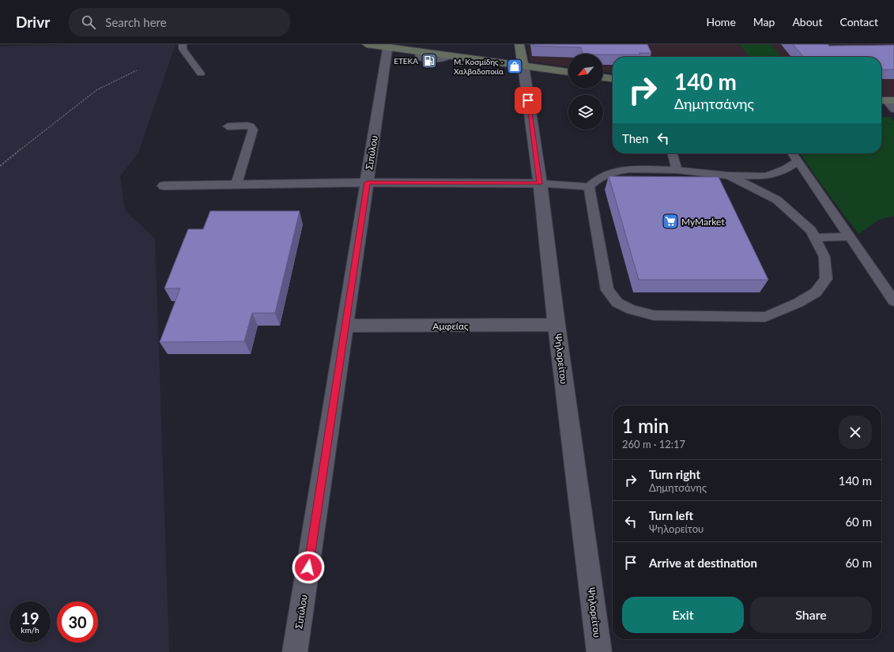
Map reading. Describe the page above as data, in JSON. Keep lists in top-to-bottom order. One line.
{"streets":{"street":["Σιπύλου","Αμφείας","Ψηλορείτου"]},"crossings":[["Σιπύλου","Αμφείας"],["Αμφείας","Ψηλορείτου"]],"places":{"fuel station":["ΕΤΕΚΑ"],"shop":["Μ. Κοσμίδης - Χαλβαδοποιία"],"supermarket":["MyMarket"]},"north":"bottom left","page":{"header":"Drivr","search":"Search here","nav":["Home","Map","About","Contact"],"turn":["140 m","Δημητσάνης"],"then":"Then","heading":["1 min","260 m · 12:17"],"list":[{"name":"Turn right","note":"Δημητσάνης","value":"140 m"},{"name":"Turn left","note":"Ψηλορείτου","value":"60 m"},{"name":"Arrive at destination","value":"60 m"}],"buttons":["Exit","Share"],"speed":"19 km/h","limit":"30"}}
